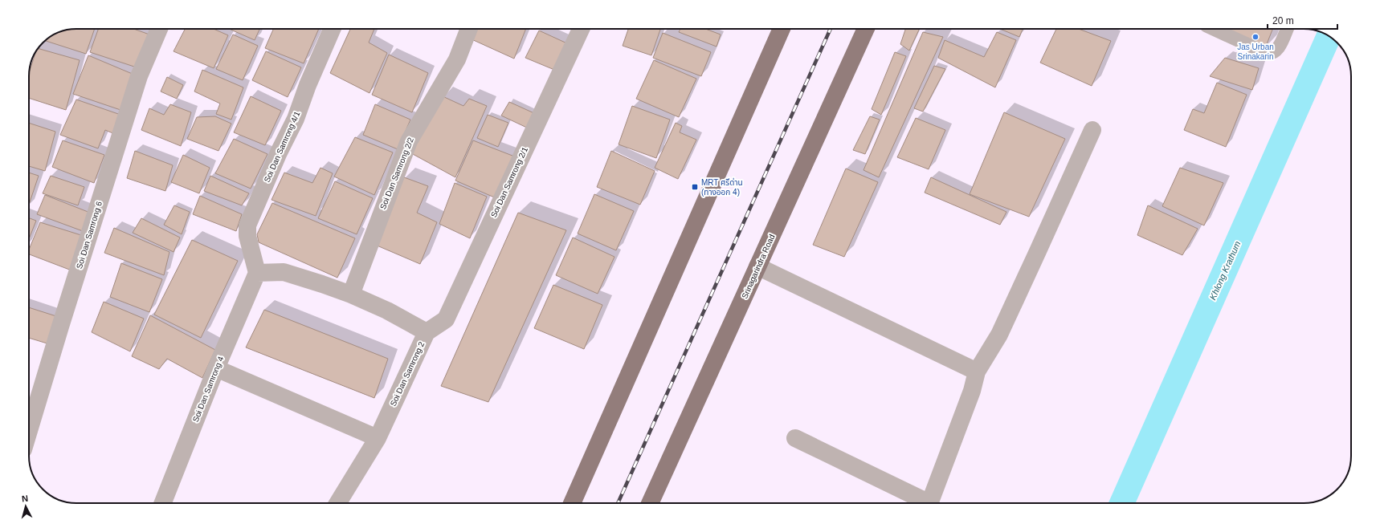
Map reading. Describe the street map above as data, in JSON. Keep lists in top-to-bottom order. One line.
{"streets":{"main road":["Srinagarindra Road"],"street":["Soi Dan Samrong 4/1","Soi Dan Samrong 2/2","Soi Dan Samrong 2/1","Soi Dan Samrong 6","Soi Dan Samrong 2","Soi Dan Samrong 4"]},"crossings":[["Soi Dan Samrong 4/1","Soi Dan Samrong 2"],["Soi Dan Samrong 4/1","Soi Dan Samrong 4"],["Soi Dan Samrong 2/2","Soi Dan Samrong 2"],["Soi Dan Samrong 2/1","Soi Dan Samrong 2"],["Soi Dan Samrong 2","Soi Dan Samrong 4"]],"water":["Khlong Krathum"],"places":{"other":["Jas Urban Srinakarin"],"transit":["MRT ศรีด่าน (ทางออก 4)"]},"scale_bar":"20 m","north":"top"}
